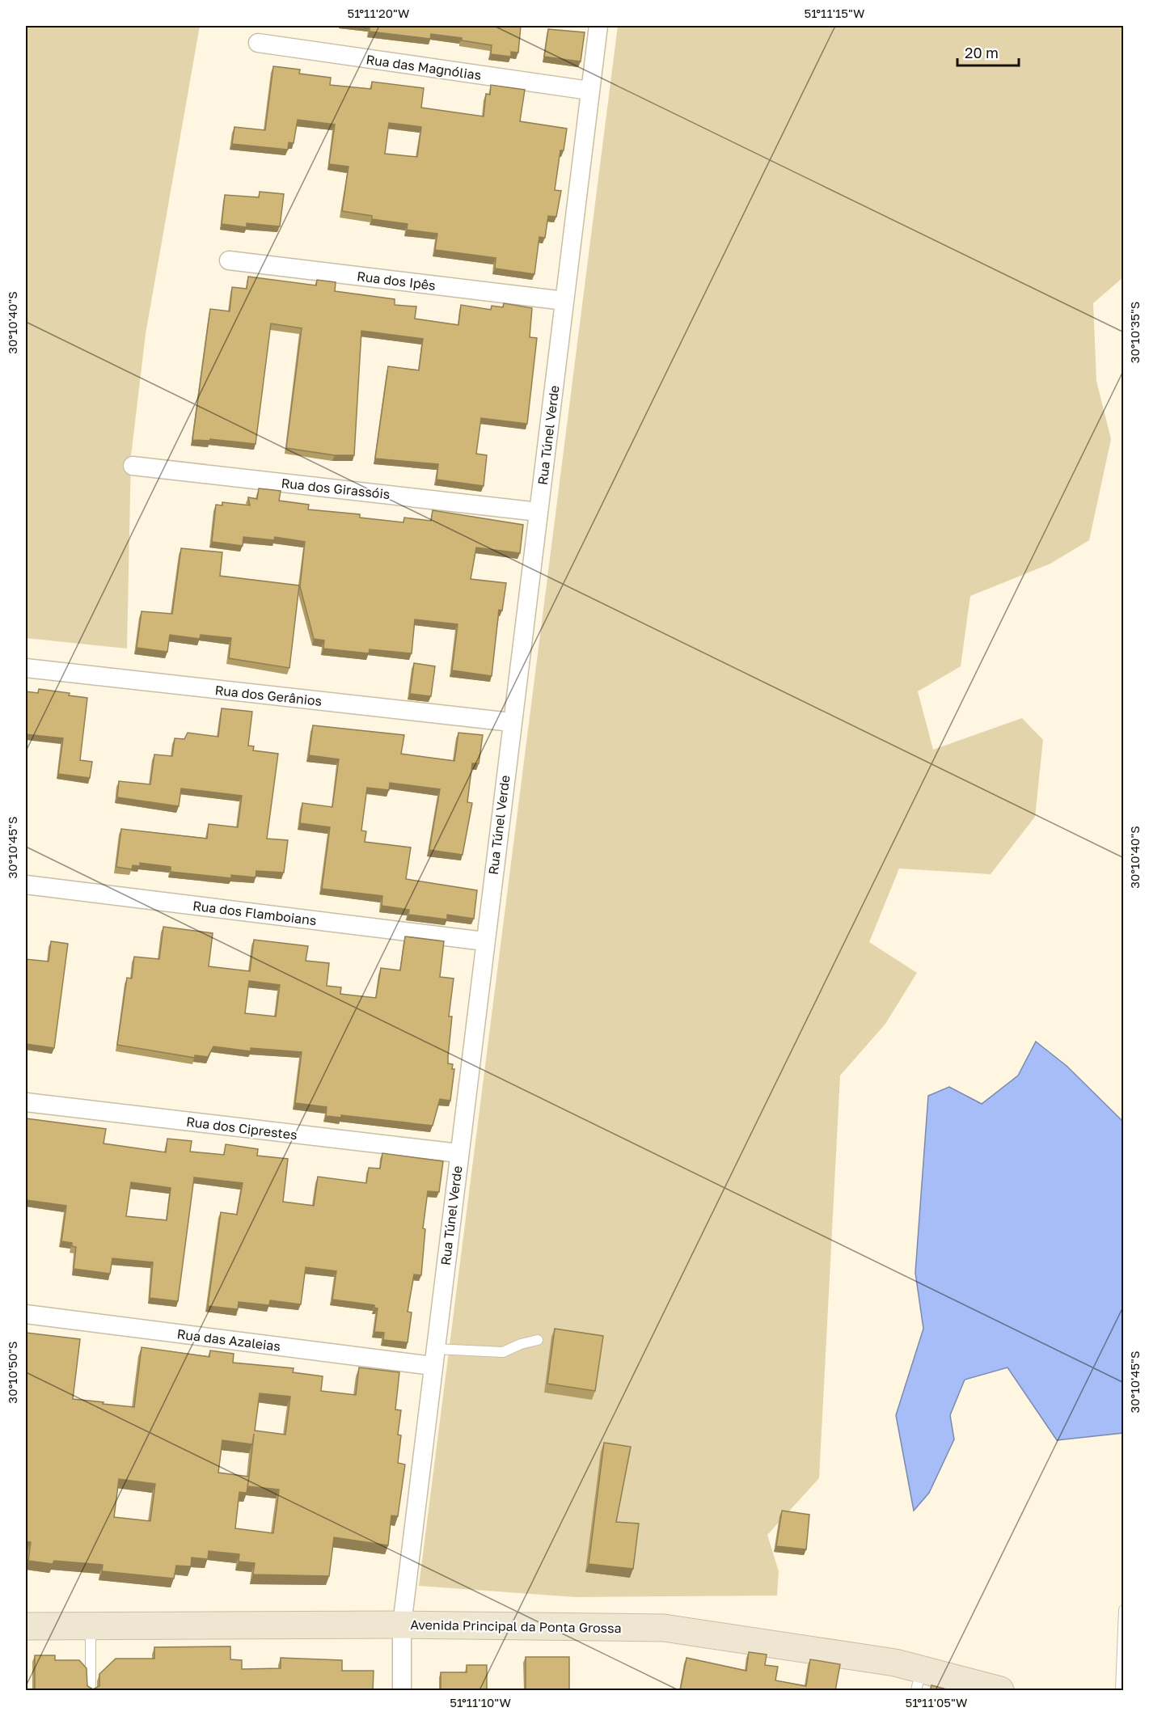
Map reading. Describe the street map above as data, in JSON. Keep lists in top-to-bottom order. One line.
{"streets":{"main road":["Avenida Principal da Ponta Grossa"],"street":["Rua das Magnólias","Rua dos Ipês","Rua Túnel Verde","Rua dos Girassóis","Rua dos Gerânios","Rua dos Flamboians","Rua dos Ciprestes","Rua das Azaleias"]},"crossings":[["Rua das Magnólias","Rua Túnel Verde"],["Rua dos Ipês","Rua Túnel Verde"],["Rua Túnel Verde","Rua dos Girassóis"],["Rua Túnel Verde","Rua dos Gerânios"],["Rua Túnel Verde","Rua dos Flamboians"],["Rua Túnel Verde","Rua dos Ciprestes"],["Rua Túnel Verde","Rua das Azaleias"],["Rua Túnel Verde","Avenida Principal da Ponta Grossa"]],"scale_bar":"20 m","coordinates":["51°11'20\"W","51°11'15\"W","30°10'40\"S","30°10'35\"S","30°10'45\"S","30°10'50\"S","51°11'10\"W","51°11'05\"W"]}
